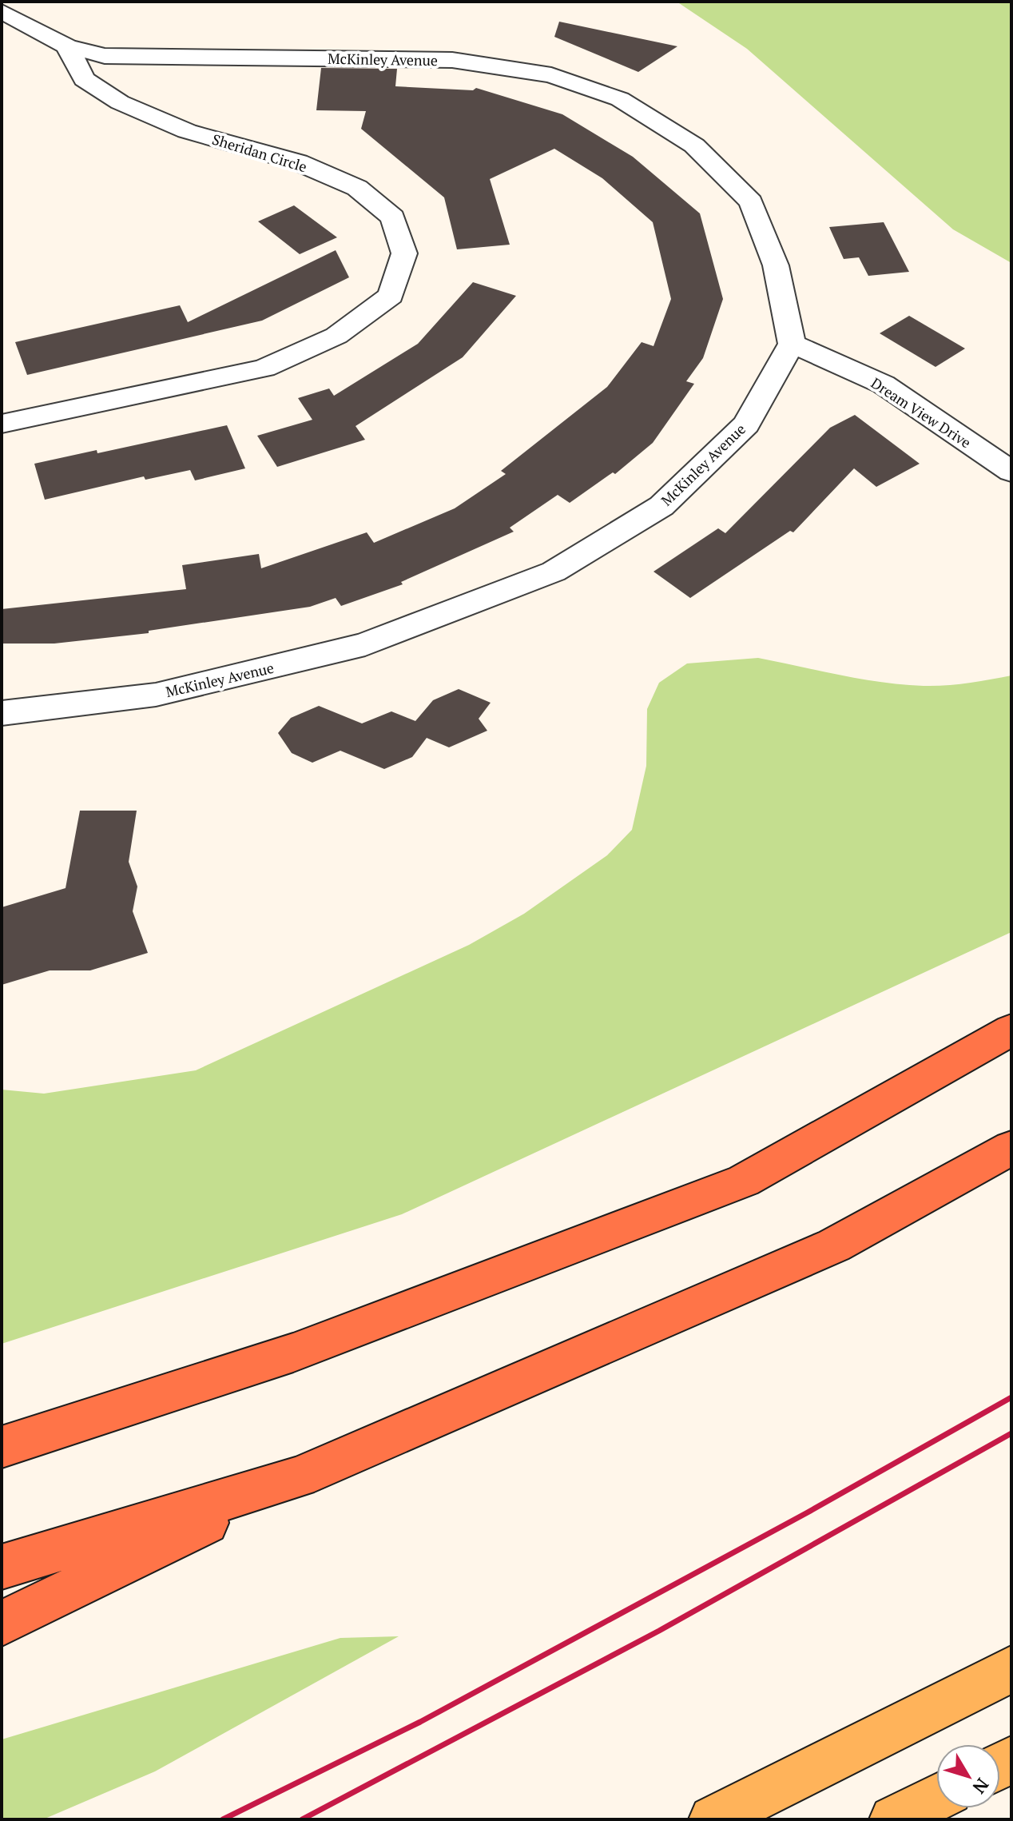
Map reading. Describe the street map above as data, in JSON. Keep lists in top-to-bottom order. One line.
{"streets":{"street":["McKinley Avenue","Sheridan Circle","Dream View Drive"]},"crossings":[["McKinley Avenue","Sheridan Circle"],["McKinley Avenue","Dream View Drive"]],"north":"bottom right"}
